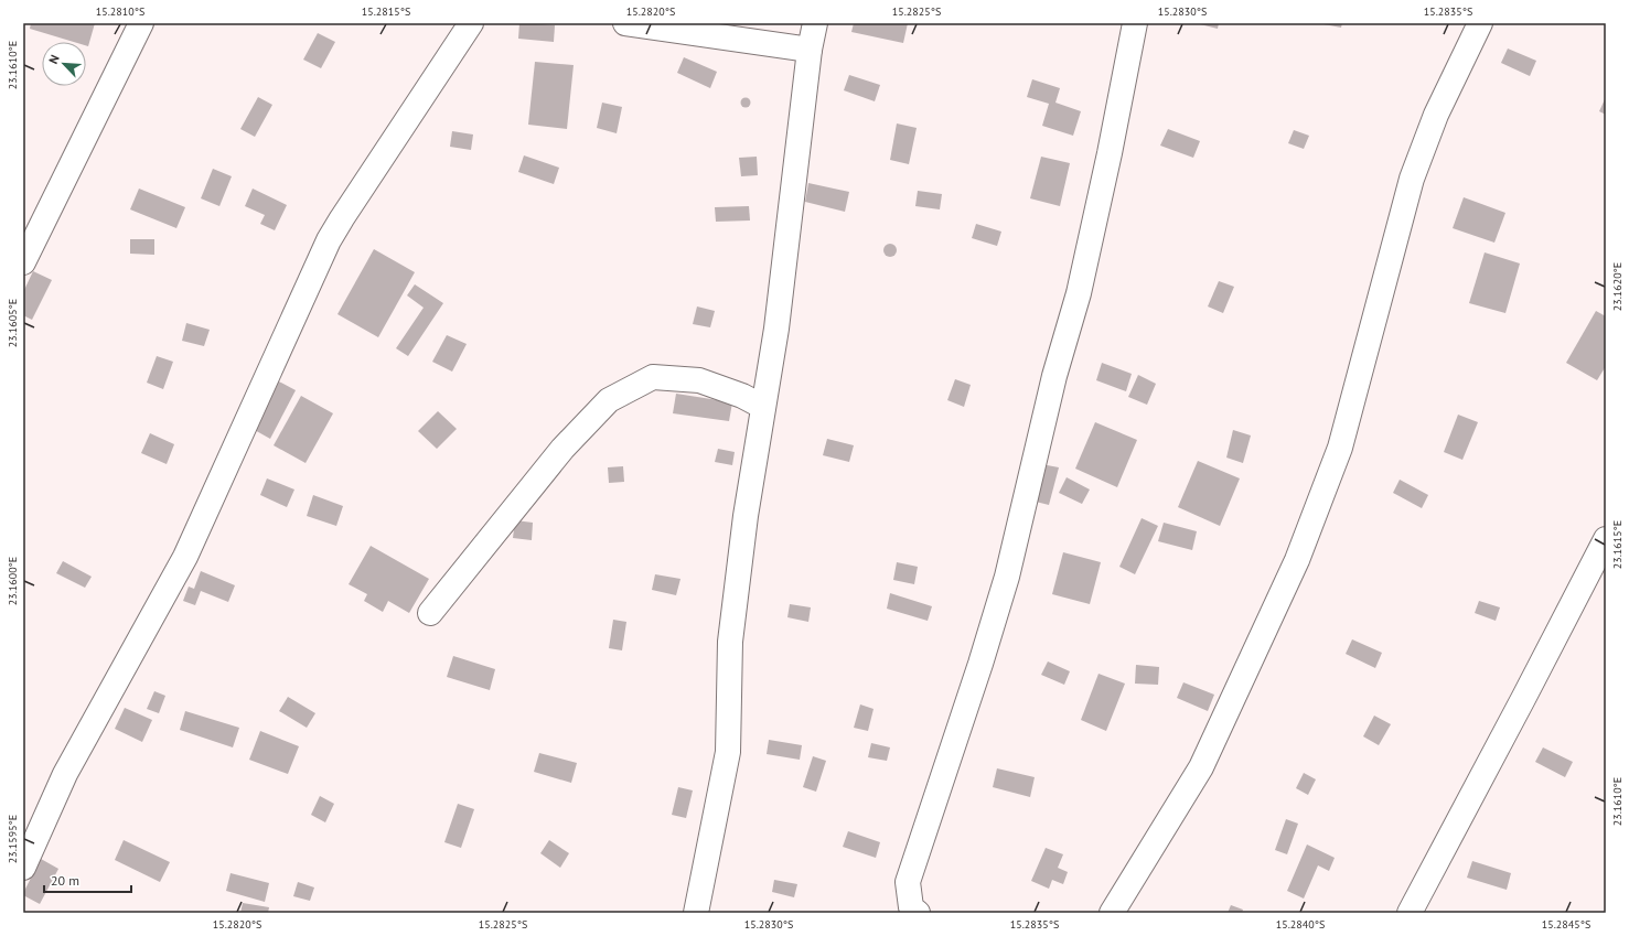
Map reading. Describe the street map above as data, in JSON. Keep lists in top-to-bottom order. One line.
{"scale_bar":"20 m","north":"top left","coordinates":["15.2810°S","15.2815°S","15.2820°S","15.2825°S","15.2830°S","15.2835°S","23.1610°E","23.1620°E","23.1605°E","23.1615°E","23.1600°E","23.1595°E","15.2840°S","15.2845°S"]}
